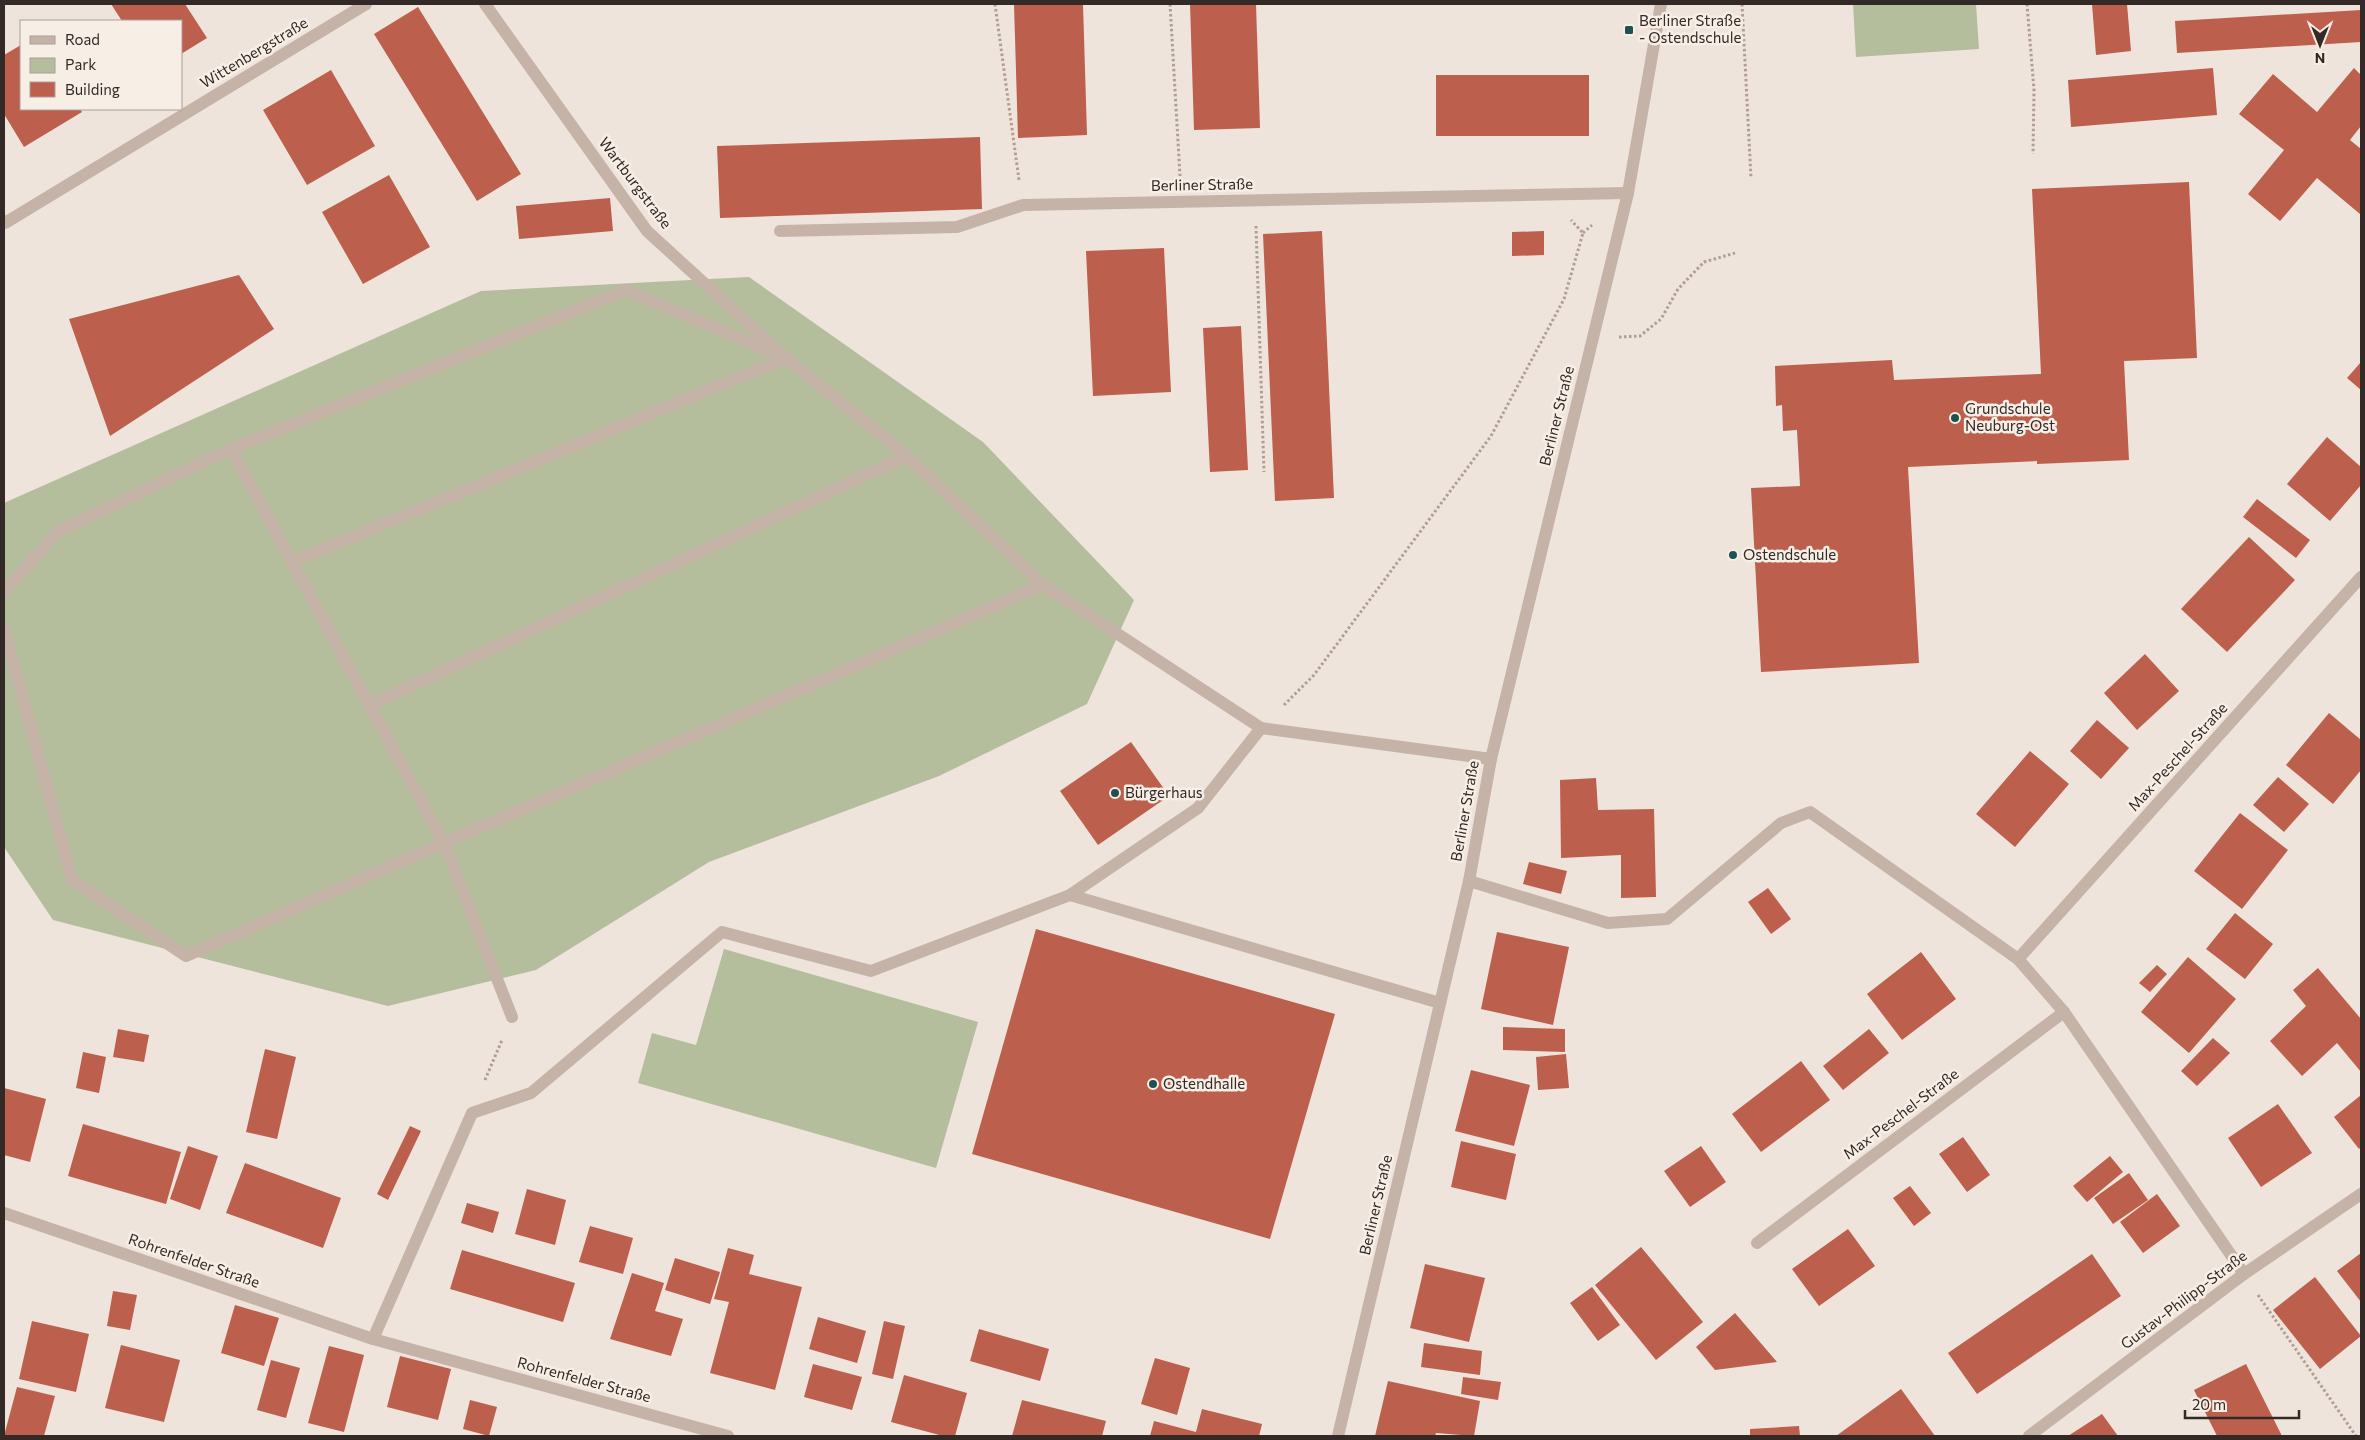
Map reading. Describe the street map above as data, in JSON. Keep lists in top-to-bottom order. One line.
{"streets":{"street":["Wittenbergstraße","Wartburgstraße","Berliner Straße","Max-Peschel-Straße","Rohrenfelder Straße","Gustav-Philipp-Straße"]},"places":{"transit":["Berliner Straße - Ostendschule"],"other":["Grundschule Neuburg-Ost","Ostendschule","Bürgerhaus","Ostendhalle"]},"legend":["Road","Park","Building"],"scale_bar":"20 m","north":"bottom"}
